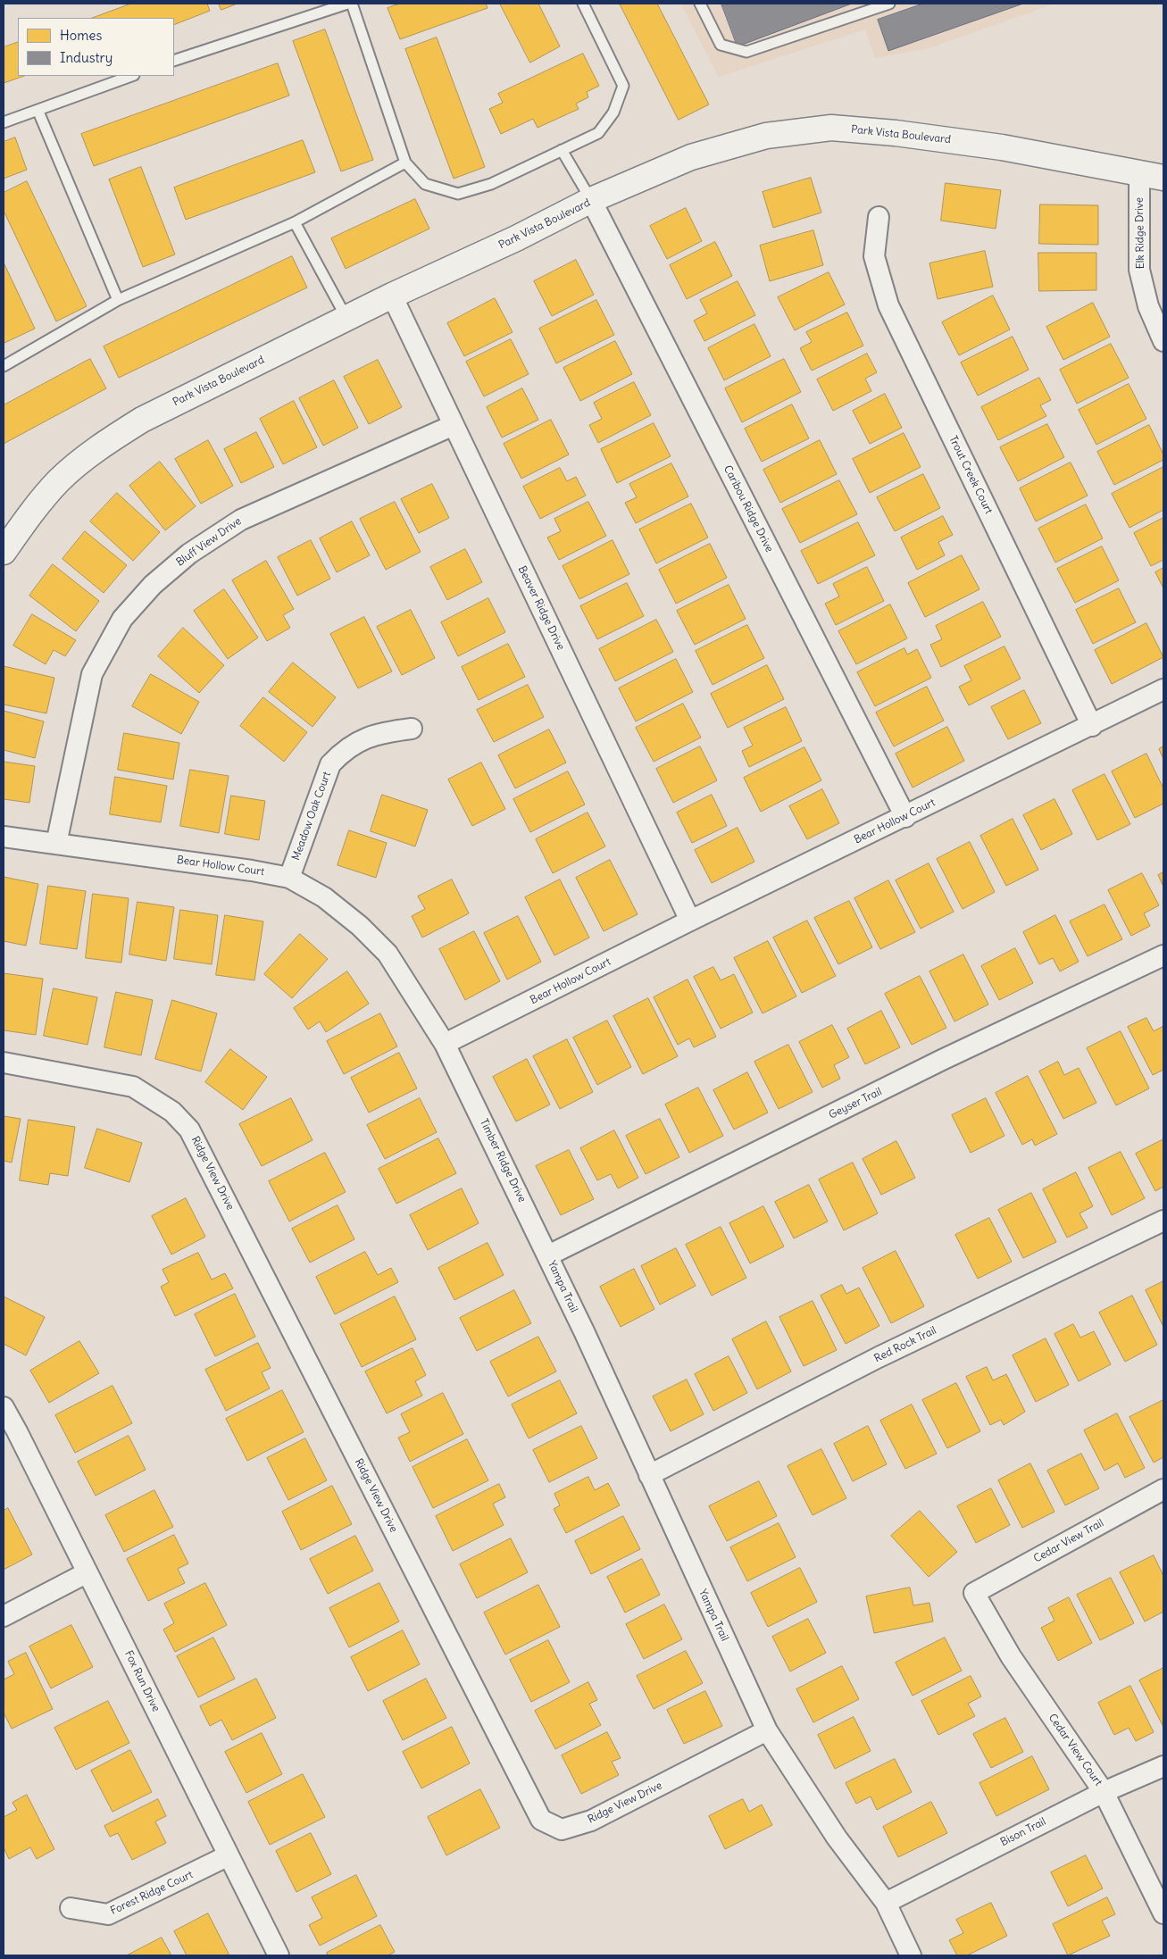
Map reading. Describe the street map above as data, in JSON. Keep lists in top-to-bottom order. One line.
{"streets":{"street":["Park Vista Boulevard","Elk Ridge Drive","Trout Creek Court","Caribou Ridge Drive","Bluff View Drive","Beaver Ridge Drive","Meadow Oak Court","Bear Hollow Court","Geyser Trail","Timber Ridge Drive","Ridge View Drive","Yampa Trail","Red Rock Trail","Cedar View Trail","Fox Run Drive","Cedar View Court","Bison Trail","Forest Ridge Court"]},"crossings":[["Park Vista Boulevard","Elk Ridge Drive"],["Park Vista Boulevard","Caribou Ridge Drive"],["Park Vista Boulevard","Beaver Ridge Drive"],["Trout Creek Court","Bear Hollow Court"],["Caribou Ridge Drive","Bear Hollow Court"],["Bluff View Drive","Beaver Ridge Drive"],["Bluff View Drive","Bear Hollow Court"],["Beaver Ridge Drive","Bear Hollow Court"],["Meadow Oak Court","Bear Hollow Court"],["Bear Hollow Court","Timber Ridge Drive"],["Geyser Trail","Timber Ridge Drive"],["Geyser Trail","Yampa Trail"],["Timber Ridge Drive","Yampa Trail"],["Ridge View Drive","Yampa Trail"],["Yampa Trail","Red Rock Trail"],["Yampa Trail","Bison Trail"],["Cedar View Trail","Cedar View Court"],["Fox Run Drive","Forest Ridge Court"],["Cedar View Court","Bison Trail"]],"legend":["Homes","Industry"]}
